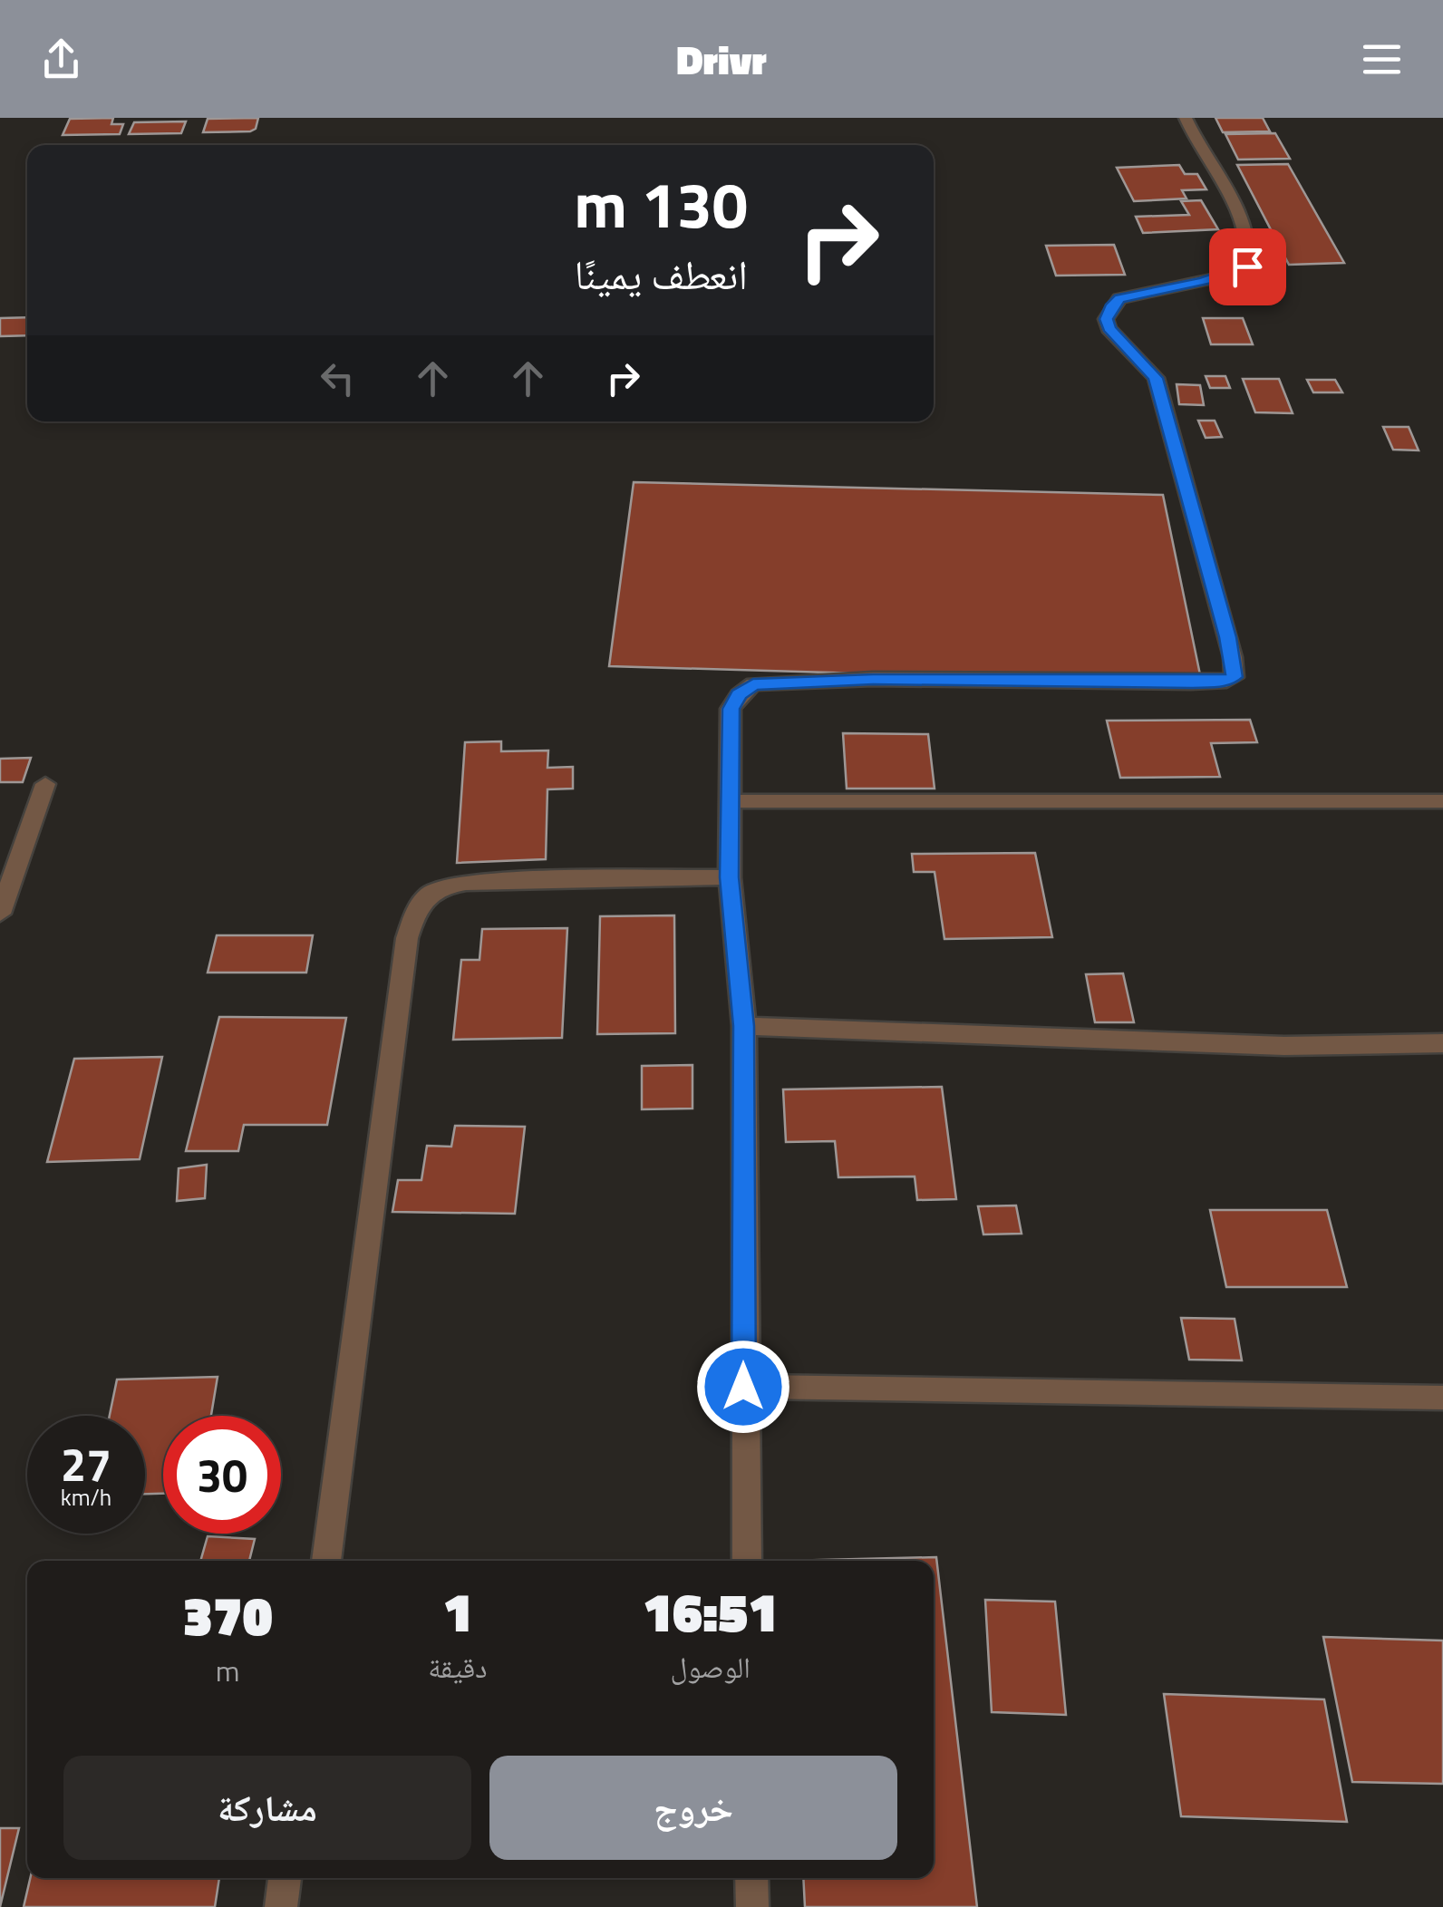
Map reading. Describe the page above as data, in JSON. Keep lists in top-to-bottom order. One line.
{"page":{"header":"Drivr","turn":["130 m","انعطف يمينًا"],"speed":"27 km/h","limit":"30","eta":["16:51","الوصول","1","دقيقة","370","m"],"buttons":["خروج","مشاركة"]}}
